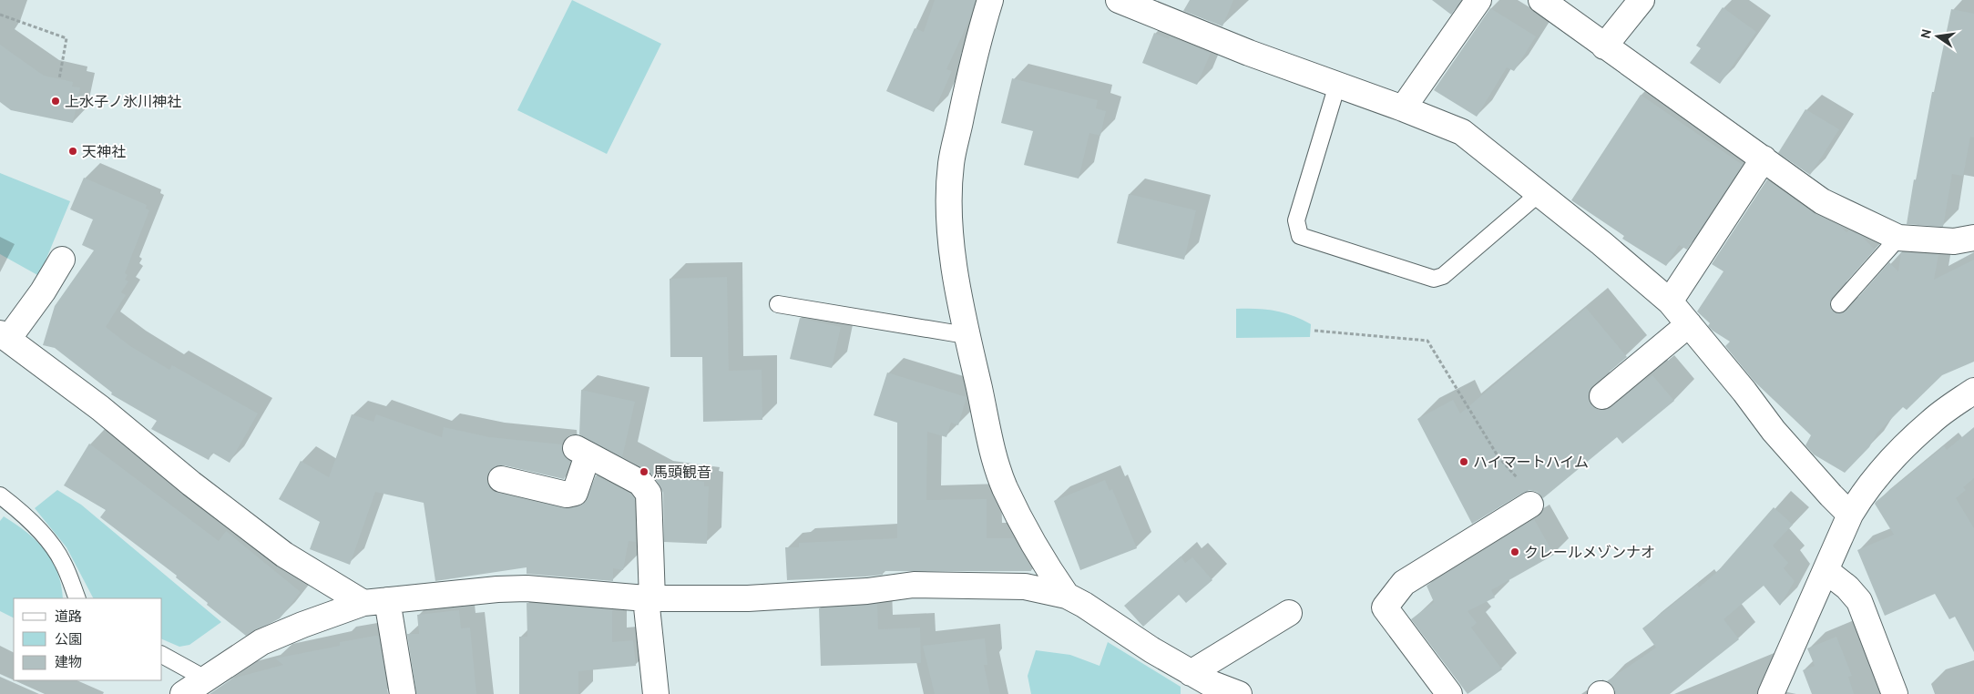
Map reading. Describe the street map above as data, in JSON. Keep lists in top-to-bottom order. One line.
{"places":["上水子ノ氷川神社","天神社","ハイマートハイム","馬頭観音","クレールメゾンナオ"],"legend":["道路","公園","建物"],"north":"left"}
